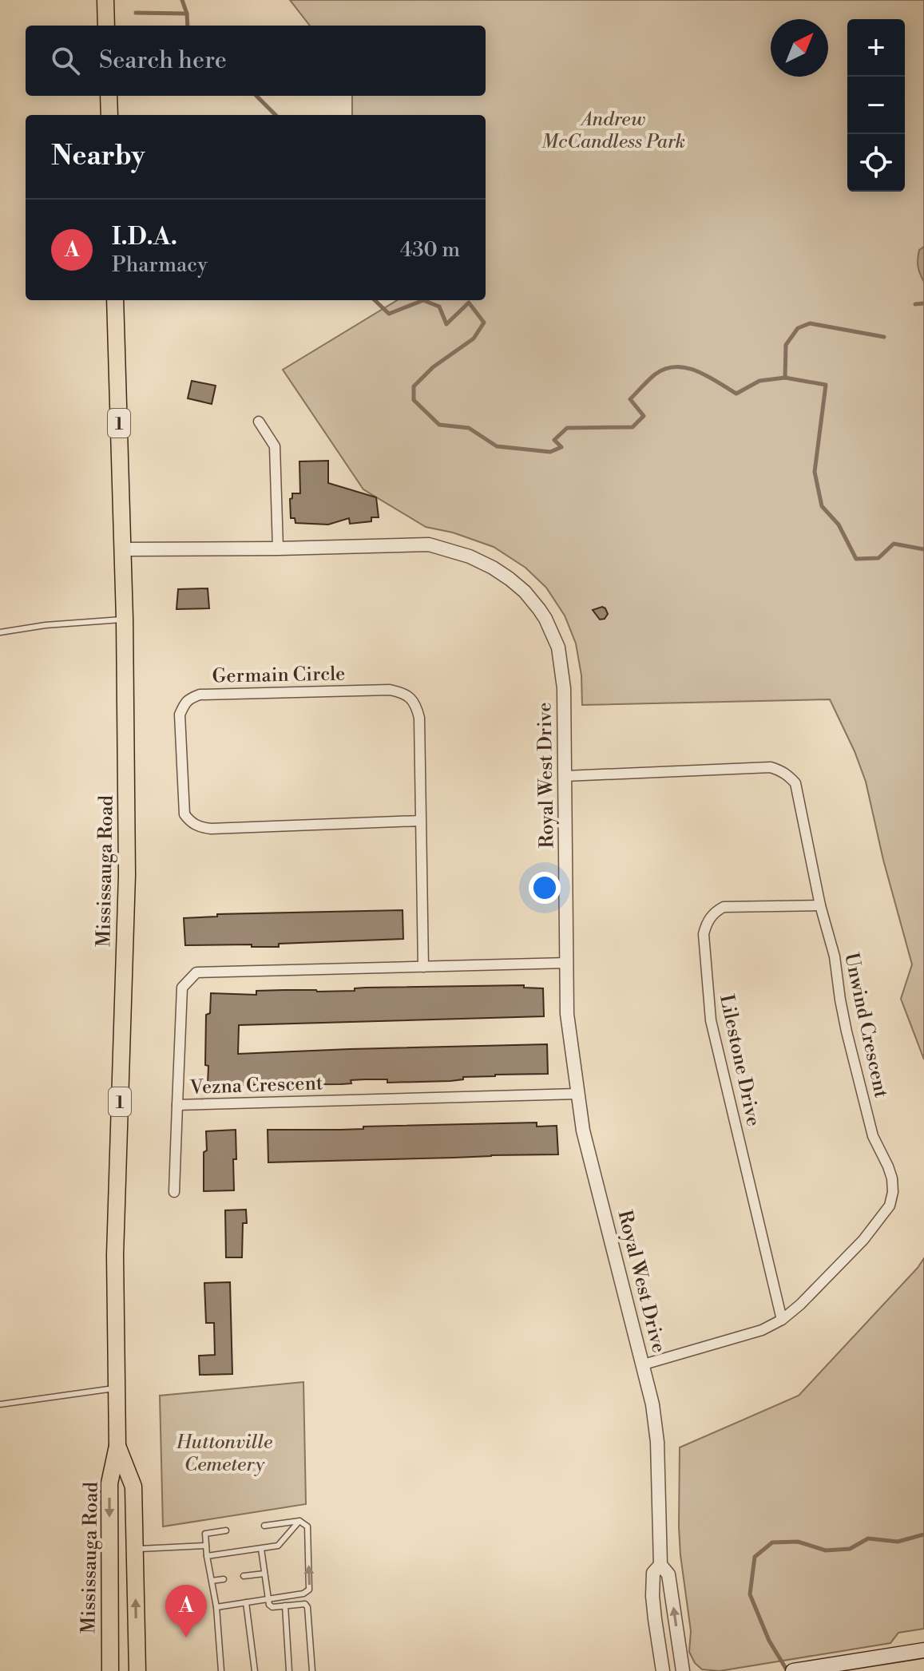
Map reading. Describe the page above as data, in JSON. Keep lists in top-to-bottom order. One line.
{"streets":{"main road":["1","Mississauga Road"],"street":["Germain Circle","Royal West Drive","Unwind Crescent","Lilestone Drive","Vezna Crescent"]},"crossings":[["Germain Circle","Vezna Crescent"],["Royal West Drive","Mississauga Road"],["Royal West Drive","Unwind Crescent"],["Royal West Drive","Vezna Crescent"],["Unwind Crescent","Lilestone Drive"]],"parks":["Andrew McCandless Park","Huttonville Cemetery"],"north":"top right","page":{"map_buttons":["+","−"],"search":"Search here","heading":"Nearby","list":[{"mark":"A","name":"I.D.A.","note":"Pharmacy","value":"430 m"}],"pins":"A"}}
